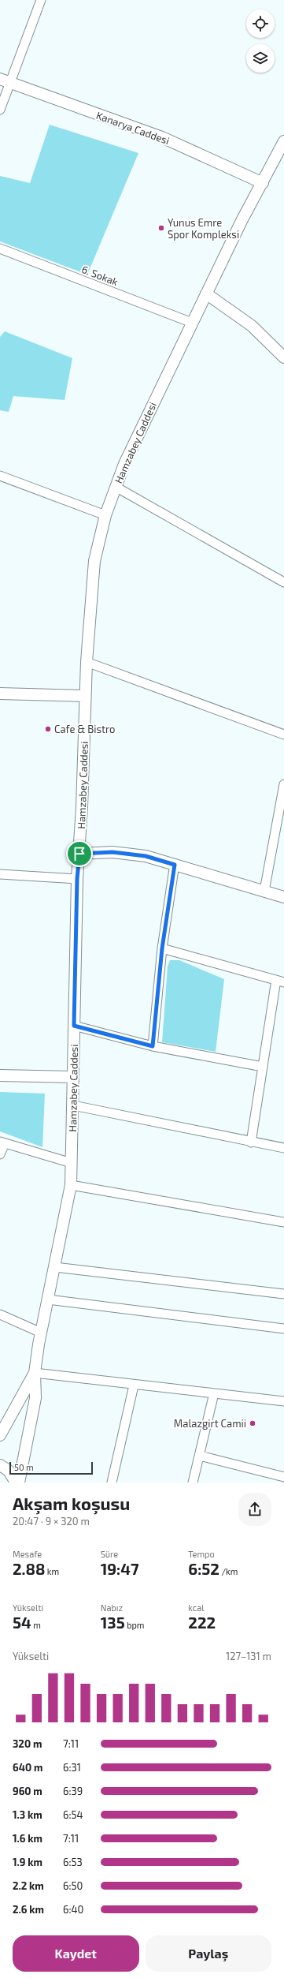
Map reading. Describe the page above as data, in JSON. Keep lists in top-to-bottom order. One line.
{"streets":{"street":["Kanarya Caddesi","6. Sokak","Hamzabey Caddesi"]},"crossings":[["Kanarya Caddesi","Hamzabey Caddesi"],["6. Sokak","Hamzabey Caddesi"]],"places":["Yunus Emre Spor Kompleksi","Cafe & Bistro","Malazgirt Camii"],"scale_bar":"50 m","page":{"scale":"50 m","heading":["Akşam koşusu","20:47 · 9 × 320 m"],"stats":[["Mesafe","2.88 km"],["Süre","19:47"],["Tempo","6:52 /km"],["Yükselti","54 m"],["Nabız","135 bpm"],["kcal","222"]],"chart":["Yükselti","127–131 m"],"list":[{"name":"320 m","note":"7:11"},{"name":"640 m","note":"6:31"},{"name":"960 m","note":"6:39"},{"name":"1.3 km","note":"6:54"},{"name":"1.6 km","note":"7:11"},{"name":"1.9 km","note":"6:53"},{"name":"2.2 km","note":"6:50"},{"name":"2.6 km","note":"6:40"}],"buttons":["Kaydet","Paylaş"]}}
